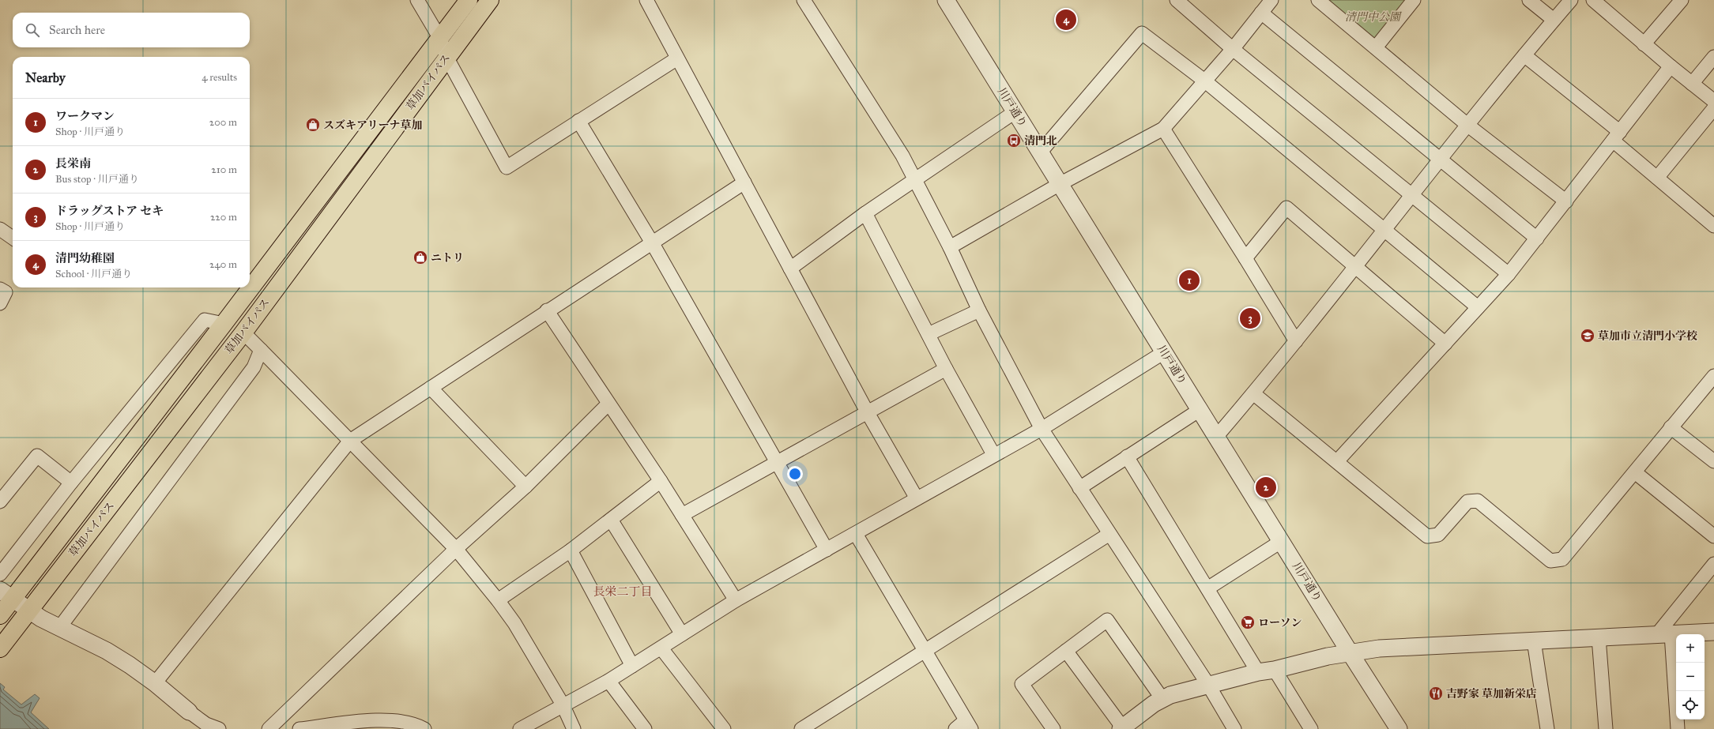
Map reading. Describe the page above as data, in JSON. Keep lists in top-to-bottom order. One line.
{"streets":{"highway":["草加バイパス"],"street":["川戸通り"]},"districts":["長栄二丁目"],"parks":["清門中公園"],"places":{"shop":["スズキアリーナ草加","ニトリ"],"bus stop":["清門北"],"school or university":["草加市立清門小学校"],"supermarket":["ローソン"],"restaurant":["吉野家 草加新栄店"]},"page":{"pins":["4","1","3","2"],"search":"Search here","heading":["Nearby","4 results"],"list":[{"mark":"1","name":"ワークマン","note":"Shop · 川戸通り","value":"200 m"},{"mark":"2","name":"長栄南","note":"Bus stop · 川戸通り","value":"210 m"},{"mark":"3","name":"ドラッグストア セキ","note":"Shop · 川戸通り","value":"220 m"},{"mark":"4","name":"清門幼稚園","note":"School · 川戸通り","value":"240 m"}],"map_buttons":["+","−"]}}
